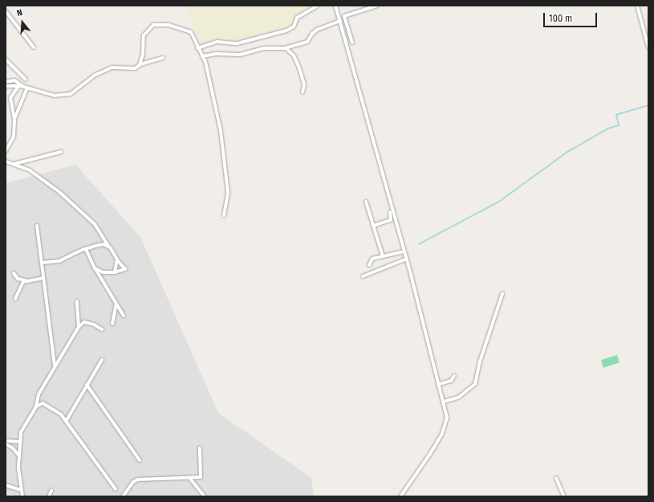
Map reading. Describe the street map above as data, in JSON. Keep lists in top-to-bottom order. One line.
{"scale_bar":"100 m","north":"top"}
